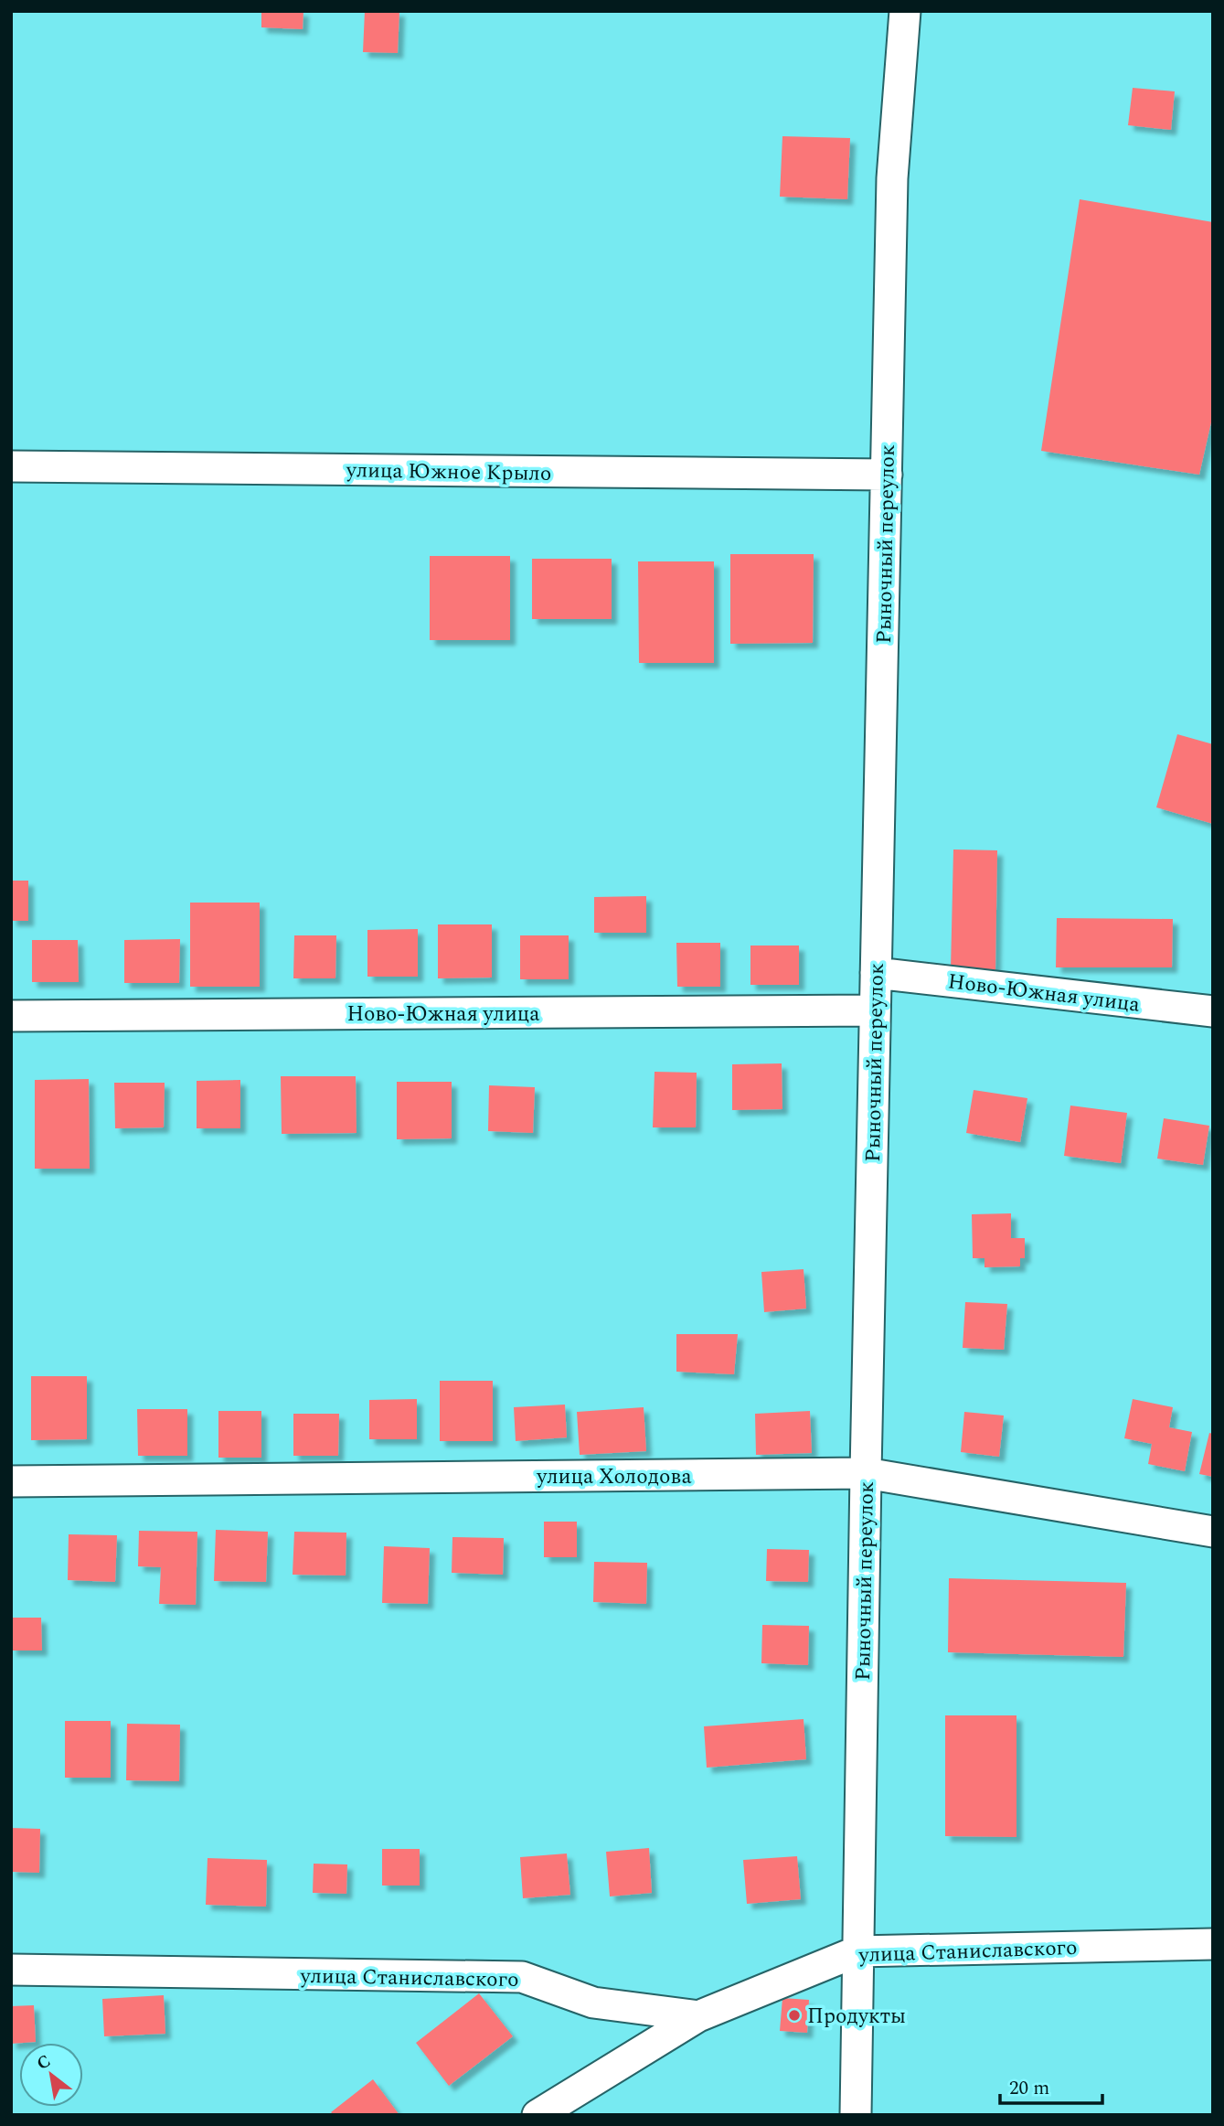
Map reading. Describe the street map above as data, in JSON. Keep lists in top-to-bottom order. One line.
{"streets":{"street":["улица Южное Крыло","Рыночный переулок","Ново-Южная улица","улица Холодова","улица Станиславского"]},"crossings":[["улица Южное Крыло","Рыночный переулок"],["Рыночный переулок","Ново-Южная улица"],["Рыночный переулок","улица Холодова"],["Рыночный переулок","улица Станиславского"]],"places":["Продукты"],"scale_bar":"20 m","north":"top left"}
